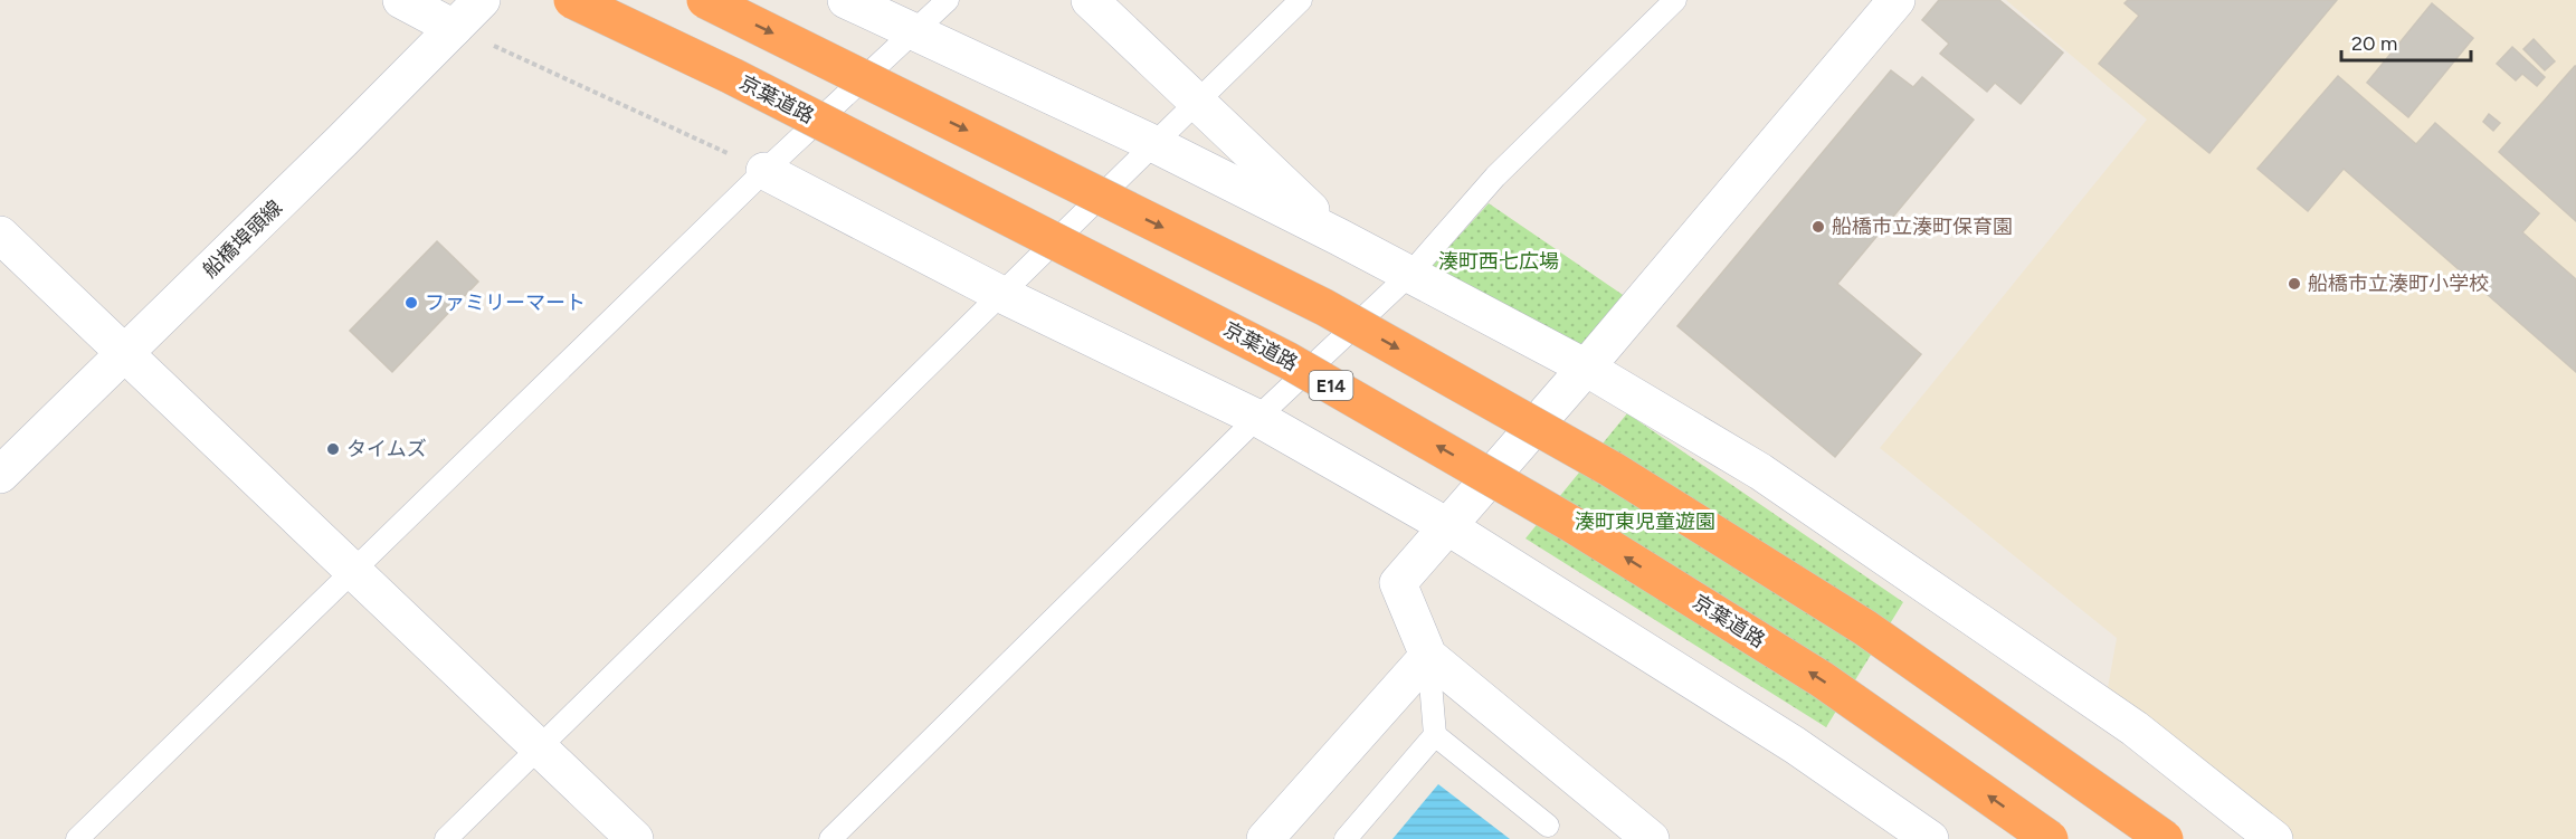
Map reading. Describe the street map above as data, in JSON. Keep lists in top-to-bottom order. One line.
{"streets":{"highway":["京葉道路","E14"],"street":["船橋埠頭線"]},"parks":["湊町西七広場","湊町東児童遊園"],"places":["船橋市立湊町保育園","船橋市立湊町小学校","ファミリーマート","タイムズ"],"scale_bar":"20 m"}
